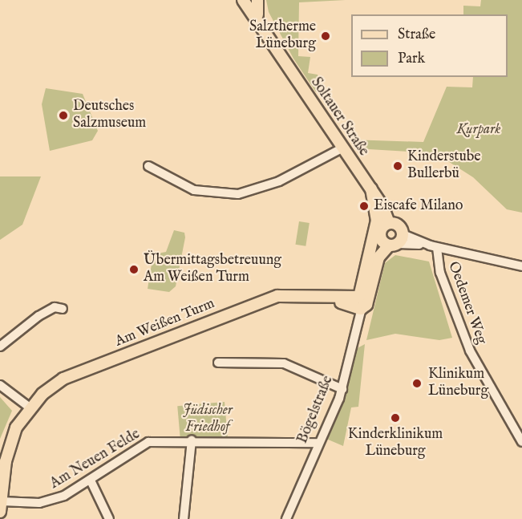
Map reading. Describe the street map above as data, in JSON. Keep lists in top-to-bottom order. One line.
{"streets":{"main road":["Soltauer Straße","Am Weißen Turm","Bögelstraße"],"street":["Oedemer Weg","Am Neuen Felde"]},"crossings":[["Soltauer Straße","Oedemer Weg"],["Soltauer Straße","Bögelstraße"],["Am Weißen Turm","Bögelstraße"],["Bögelstraße","Am Neuen Felde"]],"parks":["Kurpark","Jüdischer Friedhof"],"places":["Salztherme Lüneburg","Deutsches Salzmuseum","Kinderstube Bullerbü","Eiscafe Milano","Übermittagsbetreuung Am Weißen Turm","Klinikum Lüneburg","Kinderklinikum Lüneburg"],"legend":["Straße","Park"]}
